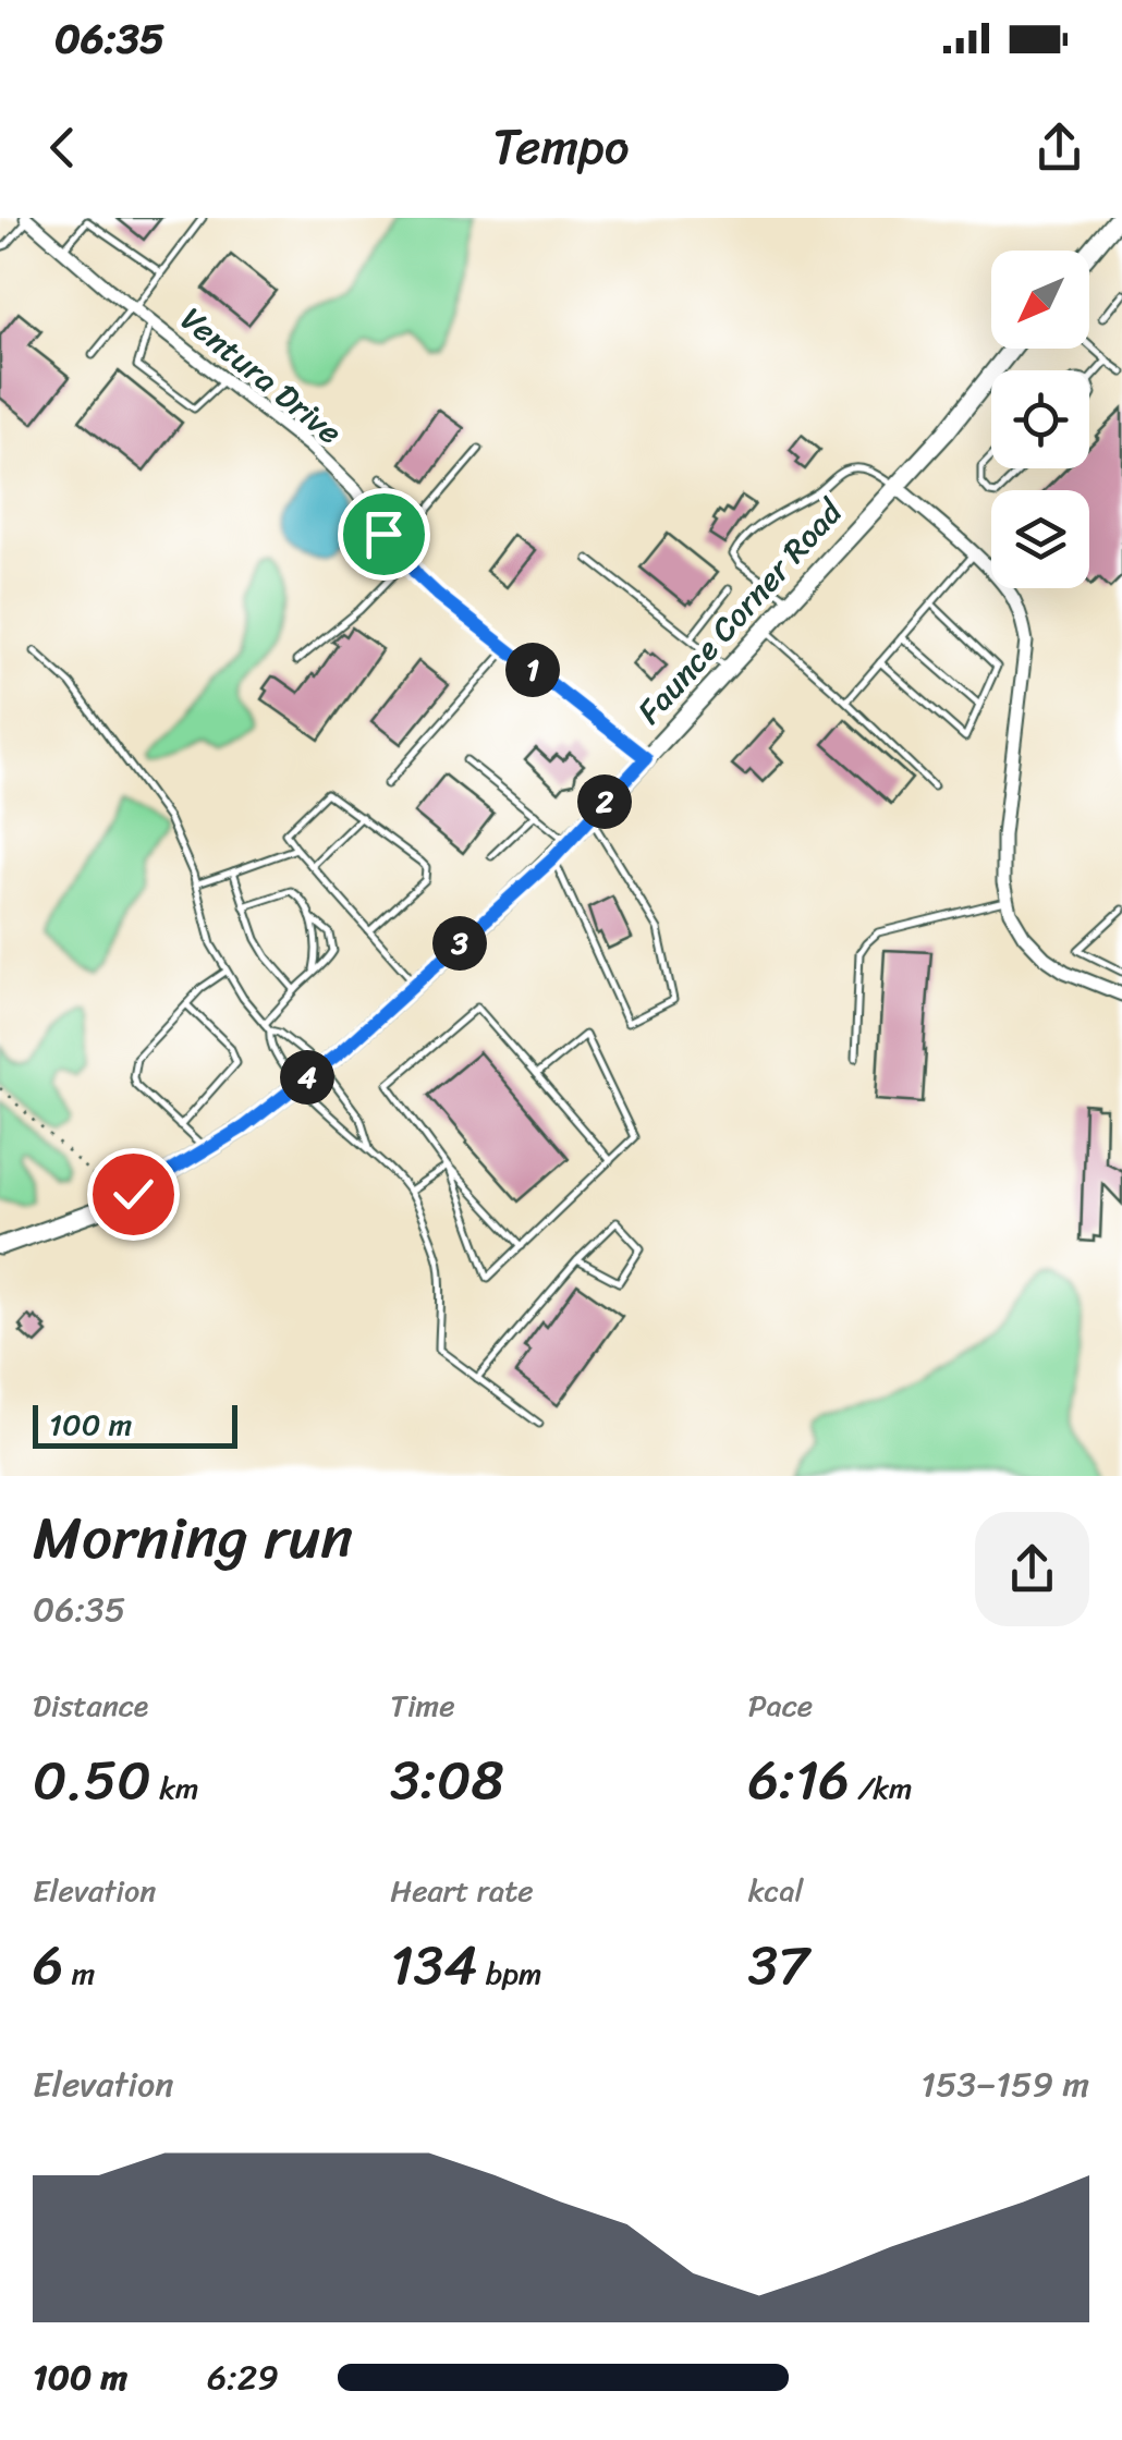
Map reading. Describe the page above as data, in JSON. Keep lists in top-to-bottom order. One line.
{"streets":{"main road":["Faunce Corner Road"],"street":["Ventura Drive"]},"crossings":[["Ventura Drive","Faunce Corner Road"]],"scale_bar":"100 m","north":"bottom left","page":{"status":"06:35","header":"Tempo","pins":["1","2","3","4"],"scale":"100 m","heading":["Morning run","06:35"],"stats":[["Distance","0.50 km"],["Time","3:08"],["Pace","6:16 /km"],["Elevation","6 m"],["Heart rate","134 bpm"],["kcal","37"]],"chart":["Elevation","153–159 m"],"list":[{"name":"100 m","note":"6:29"}]}}
